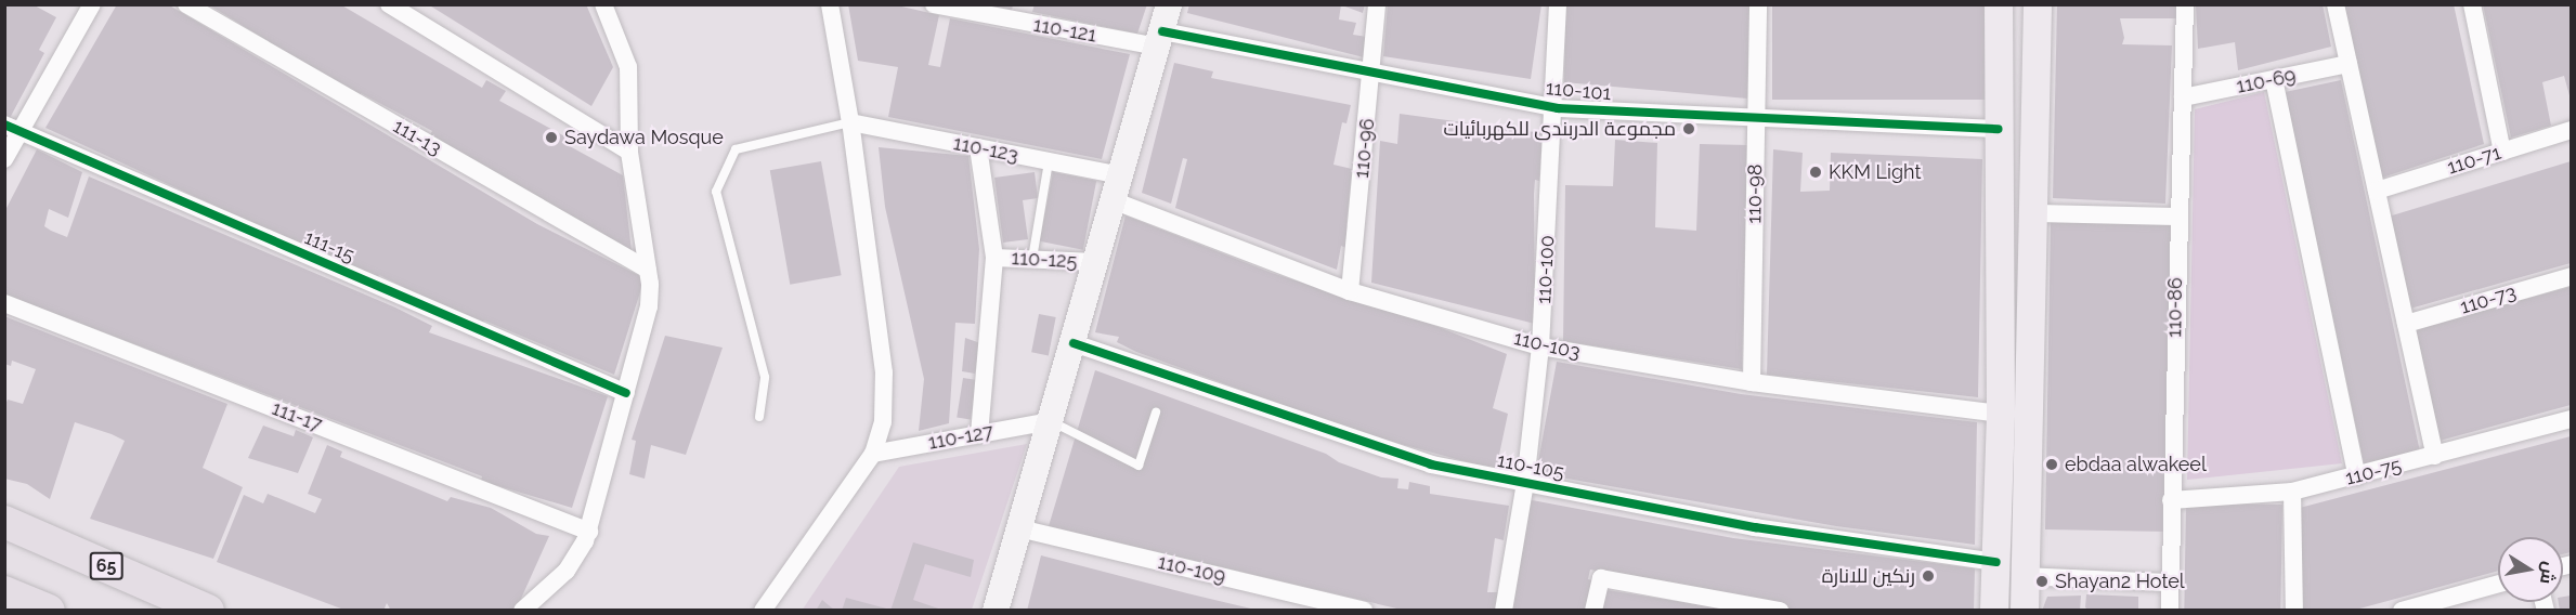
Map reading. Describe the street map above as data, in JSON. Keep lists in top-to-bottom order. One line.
{"streets":{"highway":["65"],"street":["110-121","110-69","110-101","111-13","110-96","110-123","110-71","110-98","111-15","110-125","110-100","110-73","110-86","110-103","111-17","110-127","110-105","110-75","110-109"]},"crossings":[["110-121","110-101"],["110-69","110-86"],["110-101","110-96"],["110-101","110-98"],["110-101","110-100"],["110-96","110-103"],["110-98","110-103"],["110-100","110-103"],["110-100","110-105"],["110-86","110-75"]],"places":["مجموعة الدربندی للكهربائیات","Saydawa Mosque","KKM Light","ebdaa alwakeel","رنكين للانارة","Shayan2 Hotel"],"north":"right"}
